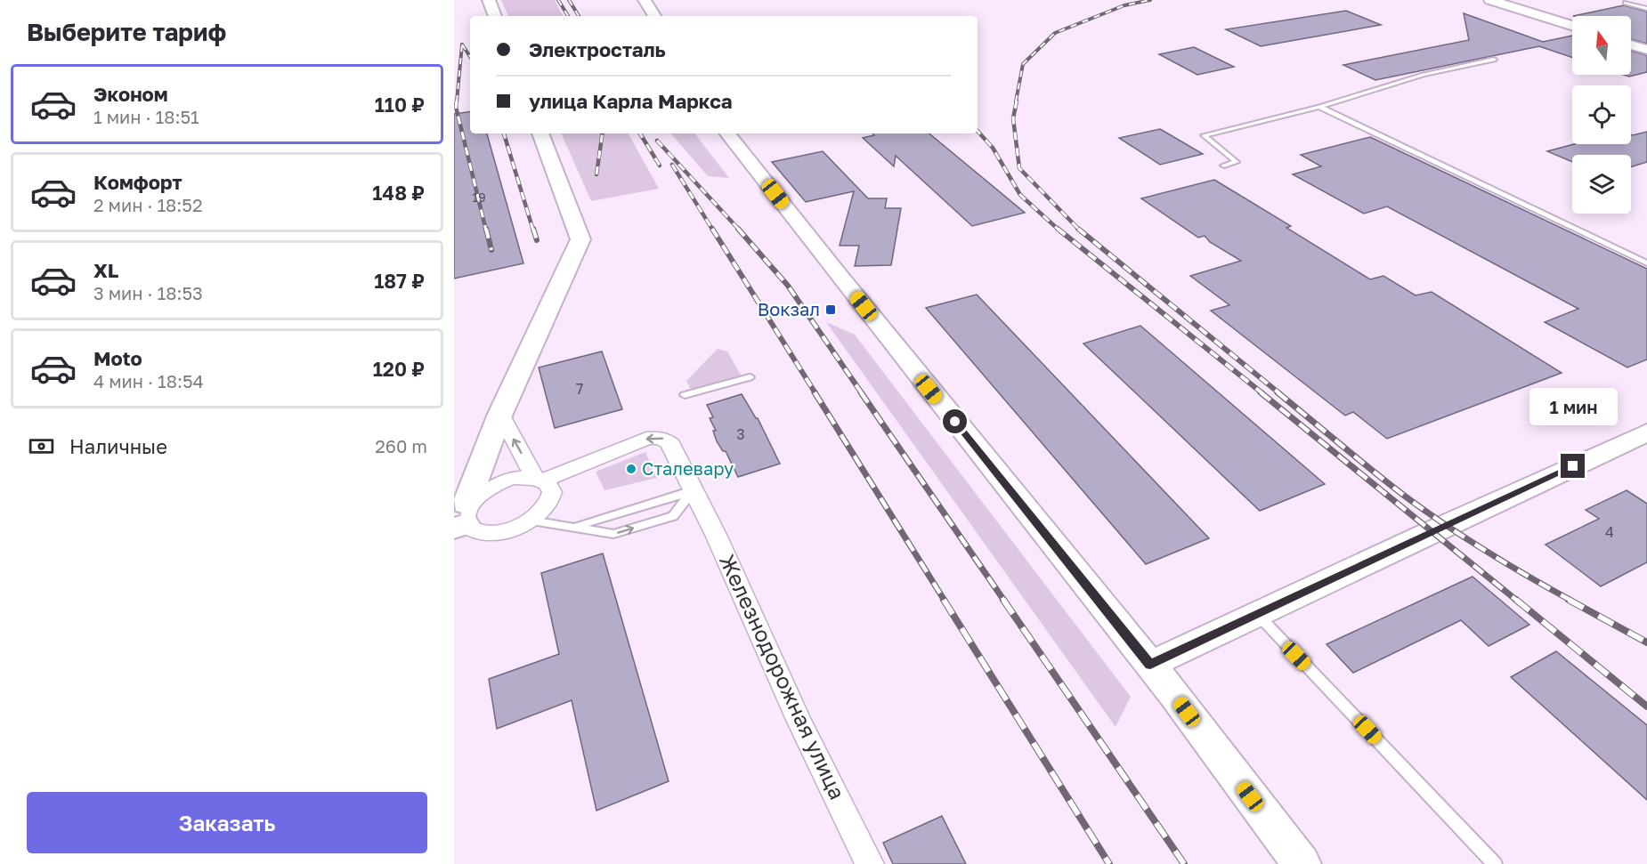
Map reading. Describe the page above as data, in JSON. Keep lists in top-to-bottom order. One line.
{"streets":{"street":["Железнодорожная улица"]},"places":{"transit":["Вокзал"],"other":["Сталевару"]},"house_numbers":["19","7","3","4"],"north":"top","page":{"heading":"Выберите тариф","banner":["Электросталь","улица Карла Маркса"],"list":[{"name":"Эконом","note":"1 мин · 18:51","value":"110 ₽"},{"name":"Комфорт","note":"2 мин · 18:52","value":"148 ₽"},{"name":"XL","note":"3 мин · 18:53","value":"187 ₽"},{"name":"Moto","note":"4 мин · 18:54","value":"120 ₽"}],"bubble":"1 мин","pay":["Наличные","260 m"],"buttons":"Заказать"}}
